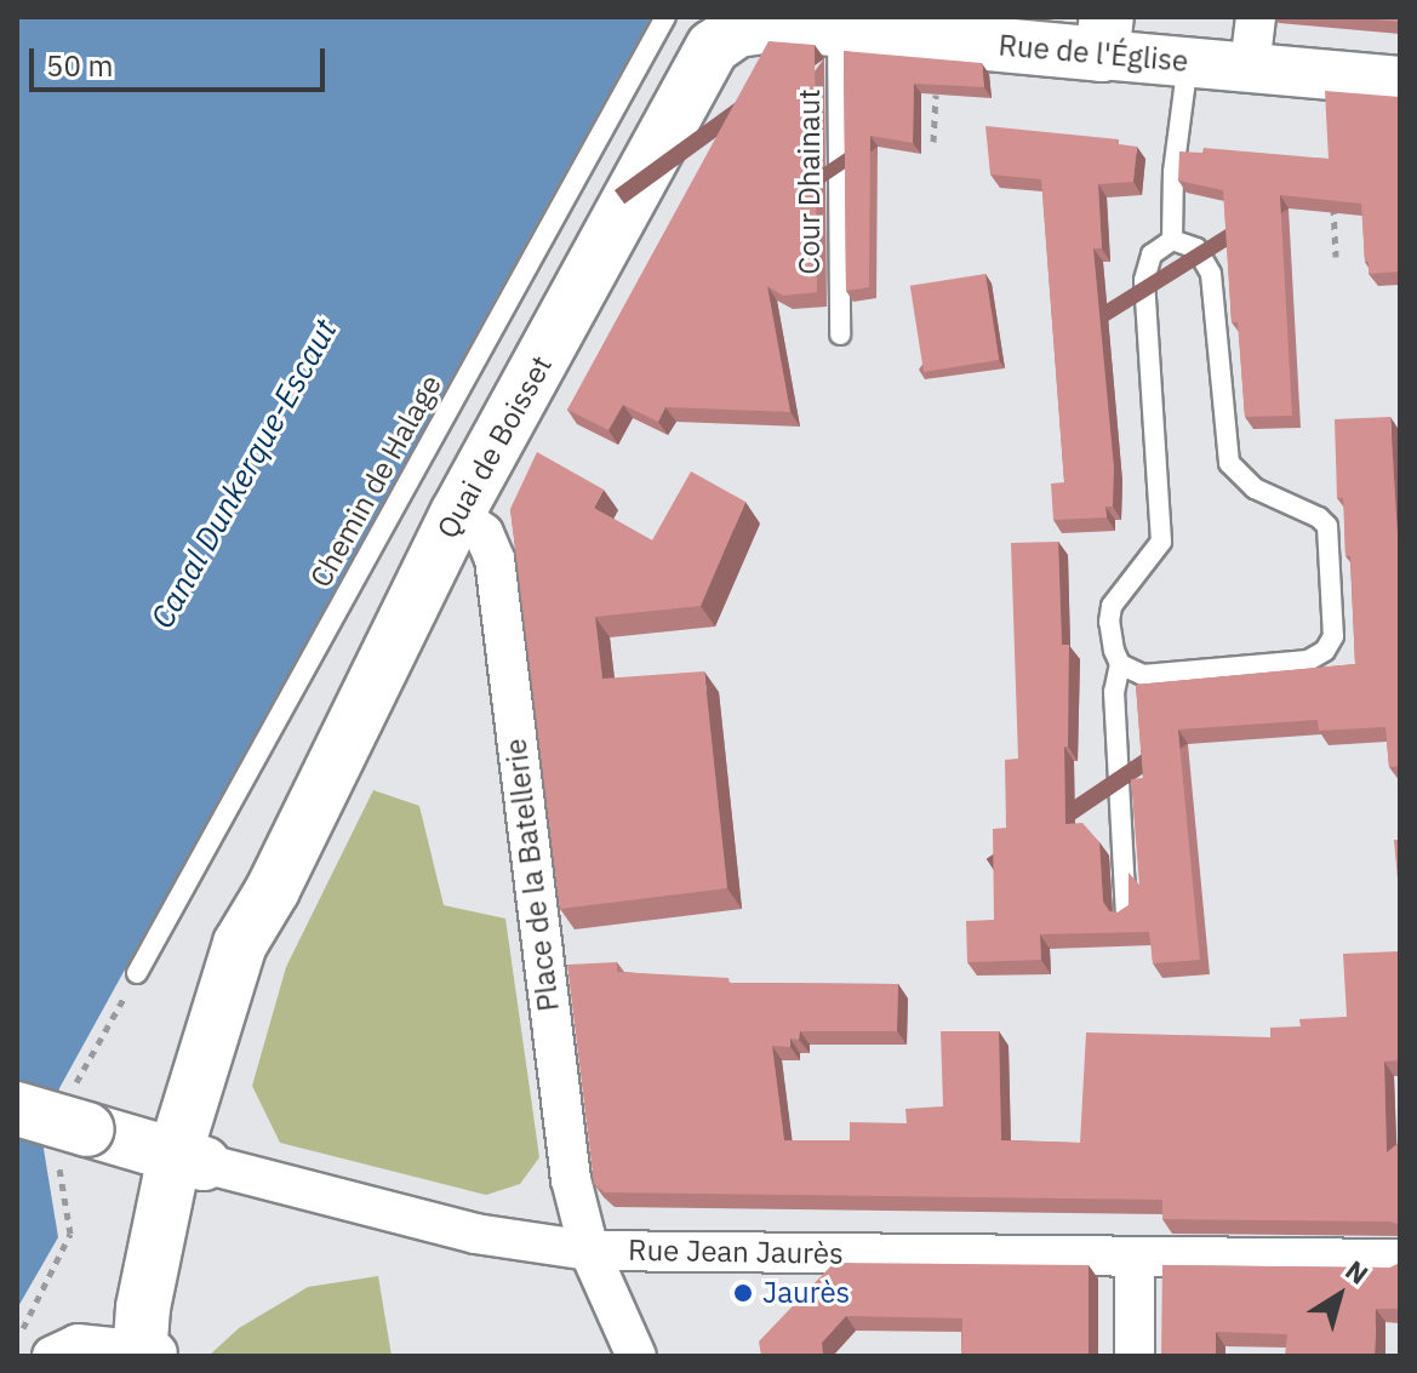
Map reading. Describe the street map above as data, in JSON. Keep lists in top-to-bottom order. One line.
{"streets":{"main road":["Rue de l'Église","Quai de Boisset","Rue Jean Jaurès"],"street":["Place de la Batellerie"],"lane":["Cour Dhainaut","Chemin de Halage"]},"crossings":[["Rue de l'Église","Cour Dhainaut"],["Rue de l'Église","Quai de Boisset"],["Quai de Boisset","Place de la Batellerie"],["Quai de Boisset","Rue Jean Jaurès"],["Place de la Batellerie","Rue Jean Jaurès"]],"water":["Canal Dunkerque-Escaut"],"places":["Jaurès"],"scale_bar":"50 m","north":"top right"}
